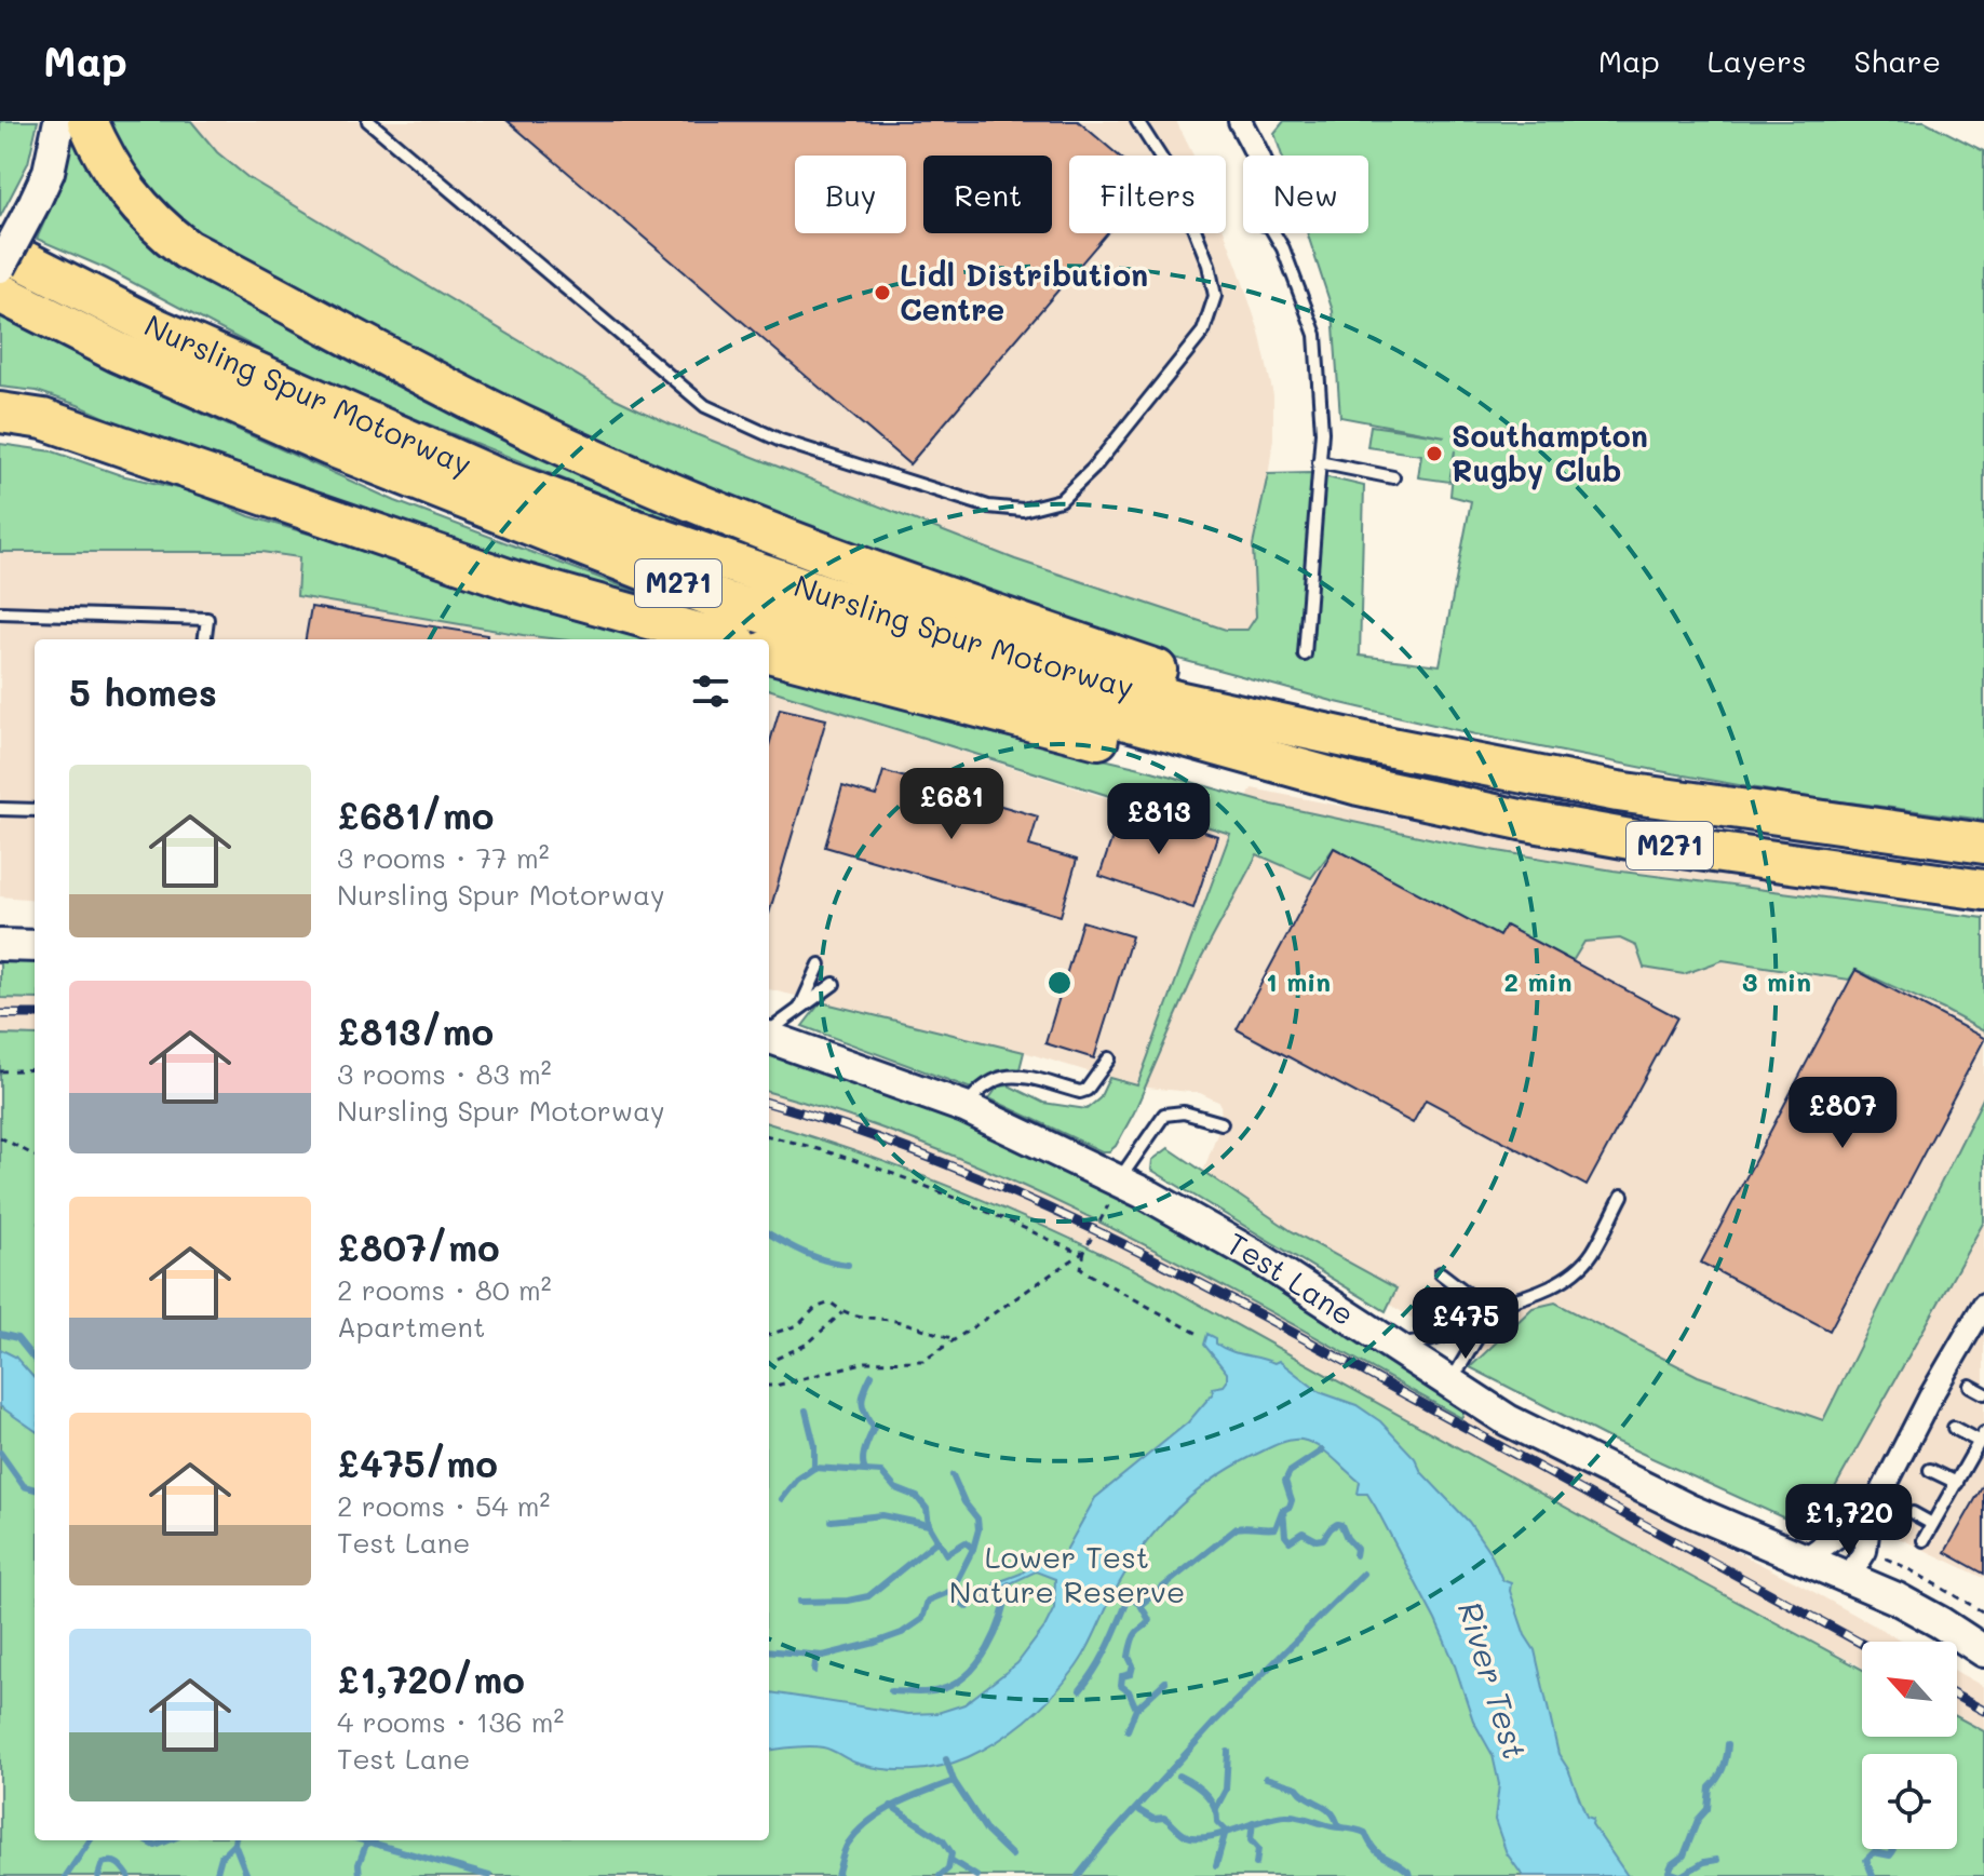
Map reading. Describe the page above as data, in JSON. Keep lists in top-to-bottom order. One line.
{"streets":{"highway":["Nursling Spur Motorway","M271"],"street":["Test Lane"]},"crossings":[["Nursling Spur Motorway","M271"]],"water":["River Test"],"parks":["Lower Test Nature Reserve"],"places":["Lidl Distribution Centre","Southampton Rugby Club"],"north":"top left","page":{"header":"Map","nav":["Map","Layers","Share"],"chip":["Buy","Rent","Filters","New"],"heading":"5 homes","list":[{"name":"£681/mo","note":"3 rooms · 77 m² · Nursling Spur Motorway"},{"name":"£813/mo","note":"3 rooms · 83 m² · Nursling Spur Motorway"},{"name":"£807/mo","note":"2 rooms · 80 m² · Apartment"},{"name":"£475/mo","note":"2 rooms · 54 m² · Test Lane"},{"name":"£1,720/mo","note":"4 rooms · 136 m² · Test Lane"}],"price":["£681","£813","£807","£475","£1,720"]},"rings":["1 min","2 min","3 min"]}
